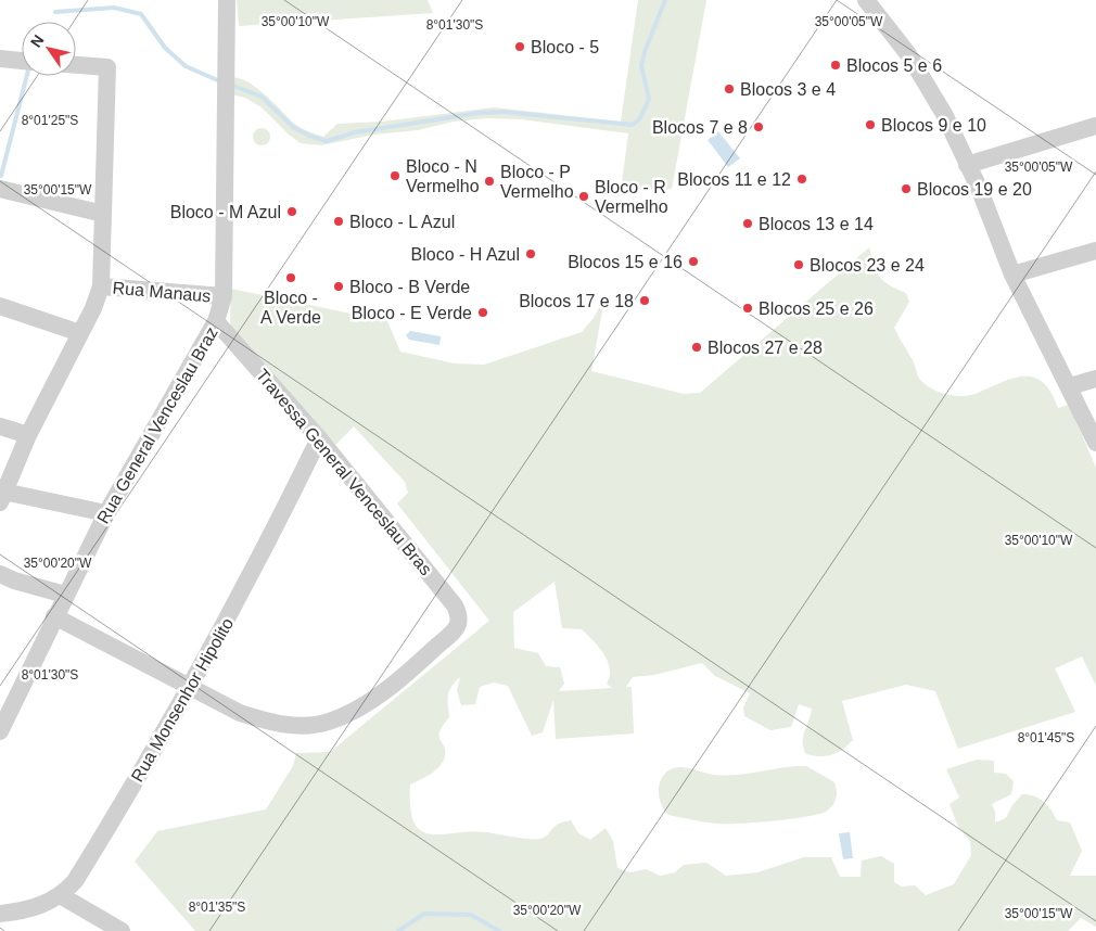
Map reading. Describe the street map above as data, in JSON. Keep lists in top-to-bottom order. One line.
{"streets":{"street":["Rua Manaus","Rua General Venceslau Braz","Travessa General Venceslau Bras","Rua Monsenhor Hipolito"]},"crossings":[["Rua Manaus","Rua General Venceslau Braz"],["Rua General Venceslau Braz","Travessa General Venceslau Bras"],["Travessa General Venceslau Bras","Rua Monsenhor Hipolito"]],"places":["Bloco - 5","Blocos 5 e 6","Blocos 3 e 4","Blocos 9 e 10","Blocos 7 e 8","Bloco - N Vermelho","Blocos 11 e 12","Bloco - P Vermelho","Blocos 19 e 20","Bloco - R Vermelho","Bloco - M Azul","Bloco - L Azul","Blocos 13 e 14","Bloco - H Azul","Blocos 15 e 16","Blocos 23 e 24","Bloco - A Verde","Bloco - B Verde","Blocos 17 e 18","Blocos 25 e 26","Bloco - E Verde","Blocos 27 e 28"],"north":"top left","coordinates":["35°00'10\"W","35°00'05\"W","8°01'30\"S","8°01'25\"S","35°00'15\"W","35°00'20\"W","8°01'45\"S","8°01'35\"S"]}
